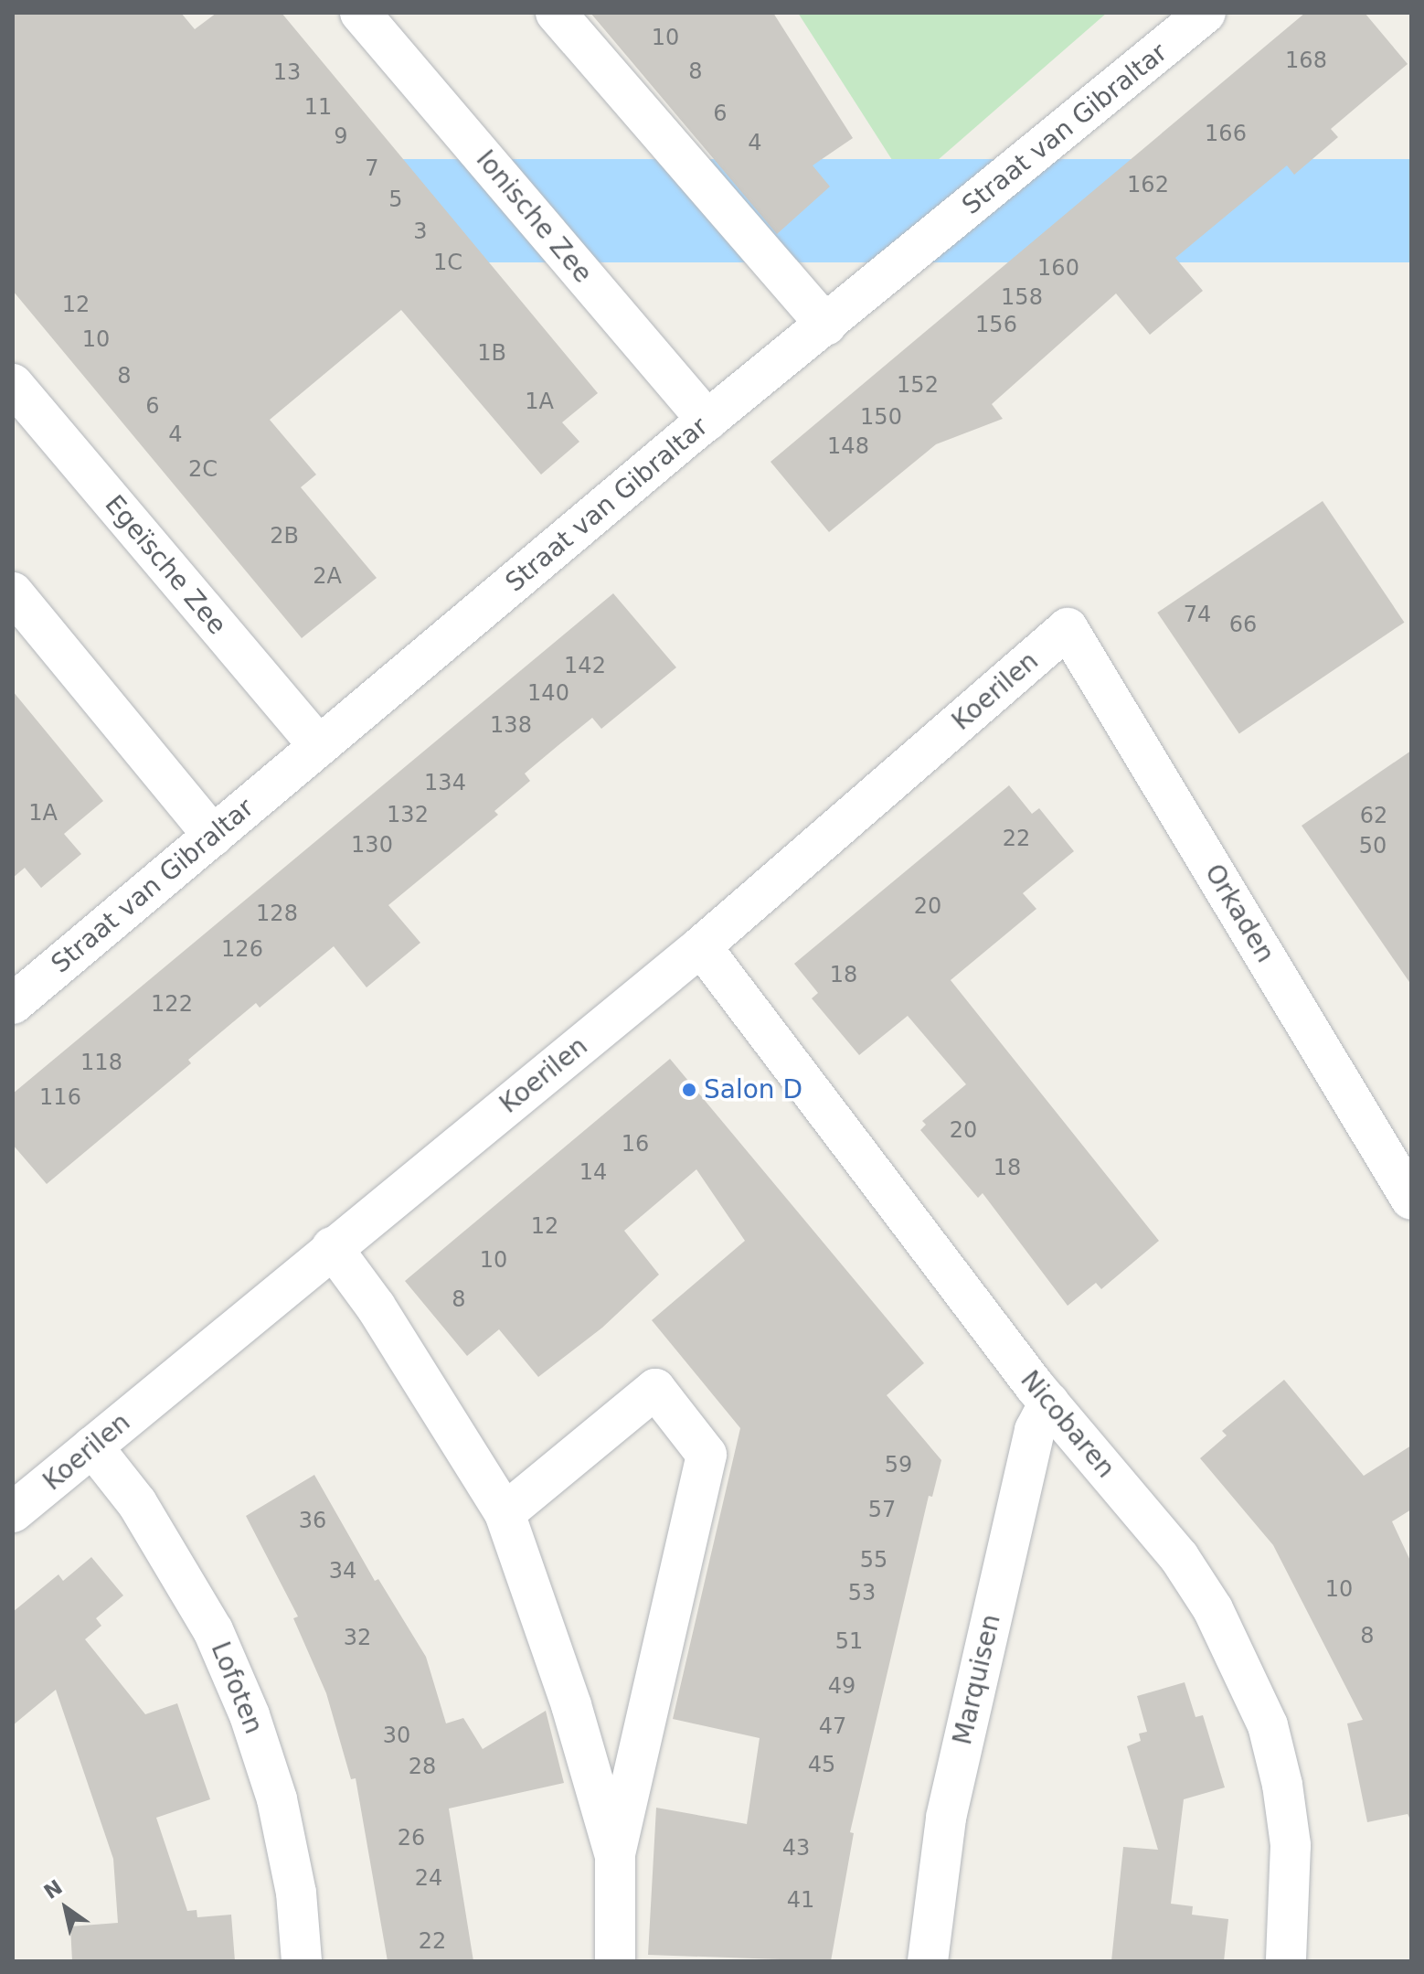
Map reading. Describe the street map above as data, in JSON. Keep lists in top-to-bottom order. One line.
{"streets":{"street":["Straat van Gibraltar","Ionische Zee","Egeïsche Zee","Koerilen","Orkaden","Nicobaren","Marquisen","Lofoten"]},"crossings":[["Straat van Gibraltar","Ionische Zee"],["Straat van Gibraltar","Egeïsche Zee"],["Koerilen","Orkaden"],["Koerilen","Nicobaren"],["Koerilen","Lofoten"],["Nicobaren","Marquisen"]],"places":["Salon D"],"house_numbers":["10","168","8","13","11","6","166","9","4","7","162","5","3","1C","160","158","12","156","10","1B","8","152","1A","6","150","4","148","2C","2B","2A","74","66","142","140","138","134","1A","132","62","22","130","50","20","128","126","18","122","118","116","20","16","18","14","12","10","8","59","57","36","55","34","10","53","8","32","51","49","47","30","45","28","26","43","24","41","22"],"north":"top left"}
